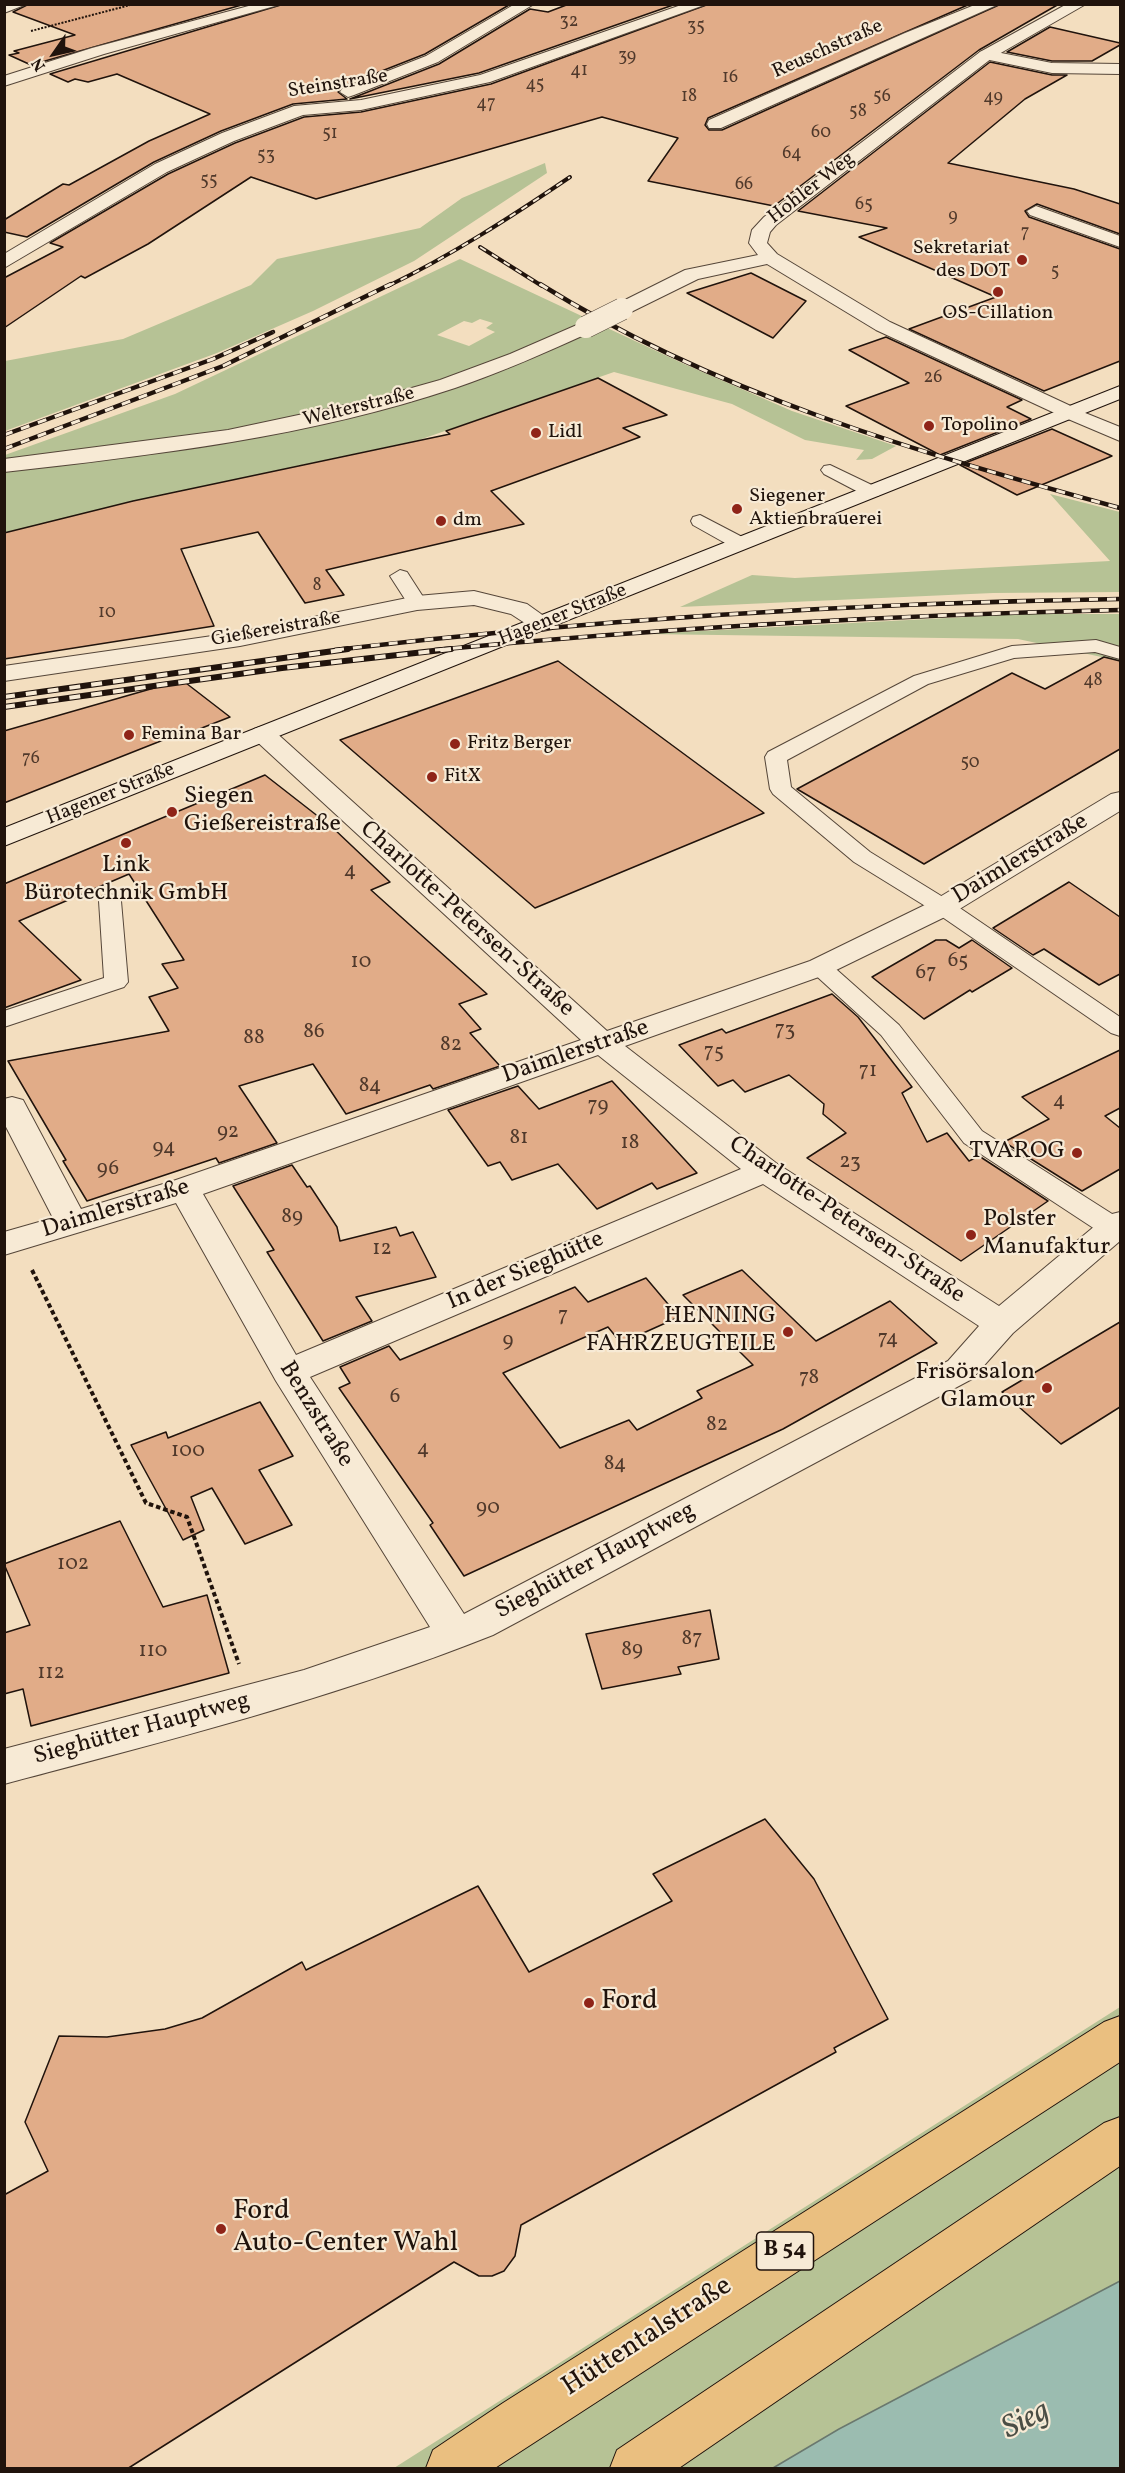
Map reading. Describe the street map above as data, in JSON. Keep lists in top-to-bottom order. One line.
{"streets":{"highway":["B 54","Hüttentalstraße"],"street":["Reuschstraße","Steinstraße","Hohler Weg","Welterstraße","Hagener Straße","Gießereistraße","Daimlerstraße","Charlotte-Petersen-Straße","In der Sieghütte","Benzstraße","Sieghütter Hauptweg"]},"crossings":[["Hohler Weg","Welterstraße"],["Hohler Weg","Hagener Straße"],["Hagener Straße","Gießereistraße"],["Hagener Straße","Charlotte-Petersen-Straße"],["Daimlerstraße","Charlotte-Petersen-Straße"],["Daimlerstraße","Benzstraße"],["Charlotte-Petersen-Straße","In der Sieghütte"],["Charlotte-Petersen-Straße","Sieghütter Hauptweg"],["In der Sieghütte","Benzstraße"],["Benzstraße","Sieghütter Hauptweg"]],"water":["Sieg"],"places":["Sekretariat des DOT","OS-Cillation","Topolino","Lidl","Siegener Aktienbrauerei","dm","Femina Bar","Fritz Berger","FitX","Siegen Gießereistraße","Link Bürotechnik GmbH","TVAROG","Polster Manufaktur","HENNING FAHRZEUGTEILE","Frisörsalon Glamour","Ford","Ford Auto-Center Wahl"],"house_numbers":["32","35","39","41","16","45","18","56","49","47","58","60","51","64","53","55","66","65","9","7","5","26","8","10","48","76","50","4","65","10","67","73","86","88","82","75","71","84","4","79","92","81","18","94","23","96","89","12","7","74","9","78","6","82","4","100","84","90","102","87","89","110","112"],"north":"bottom left"}
